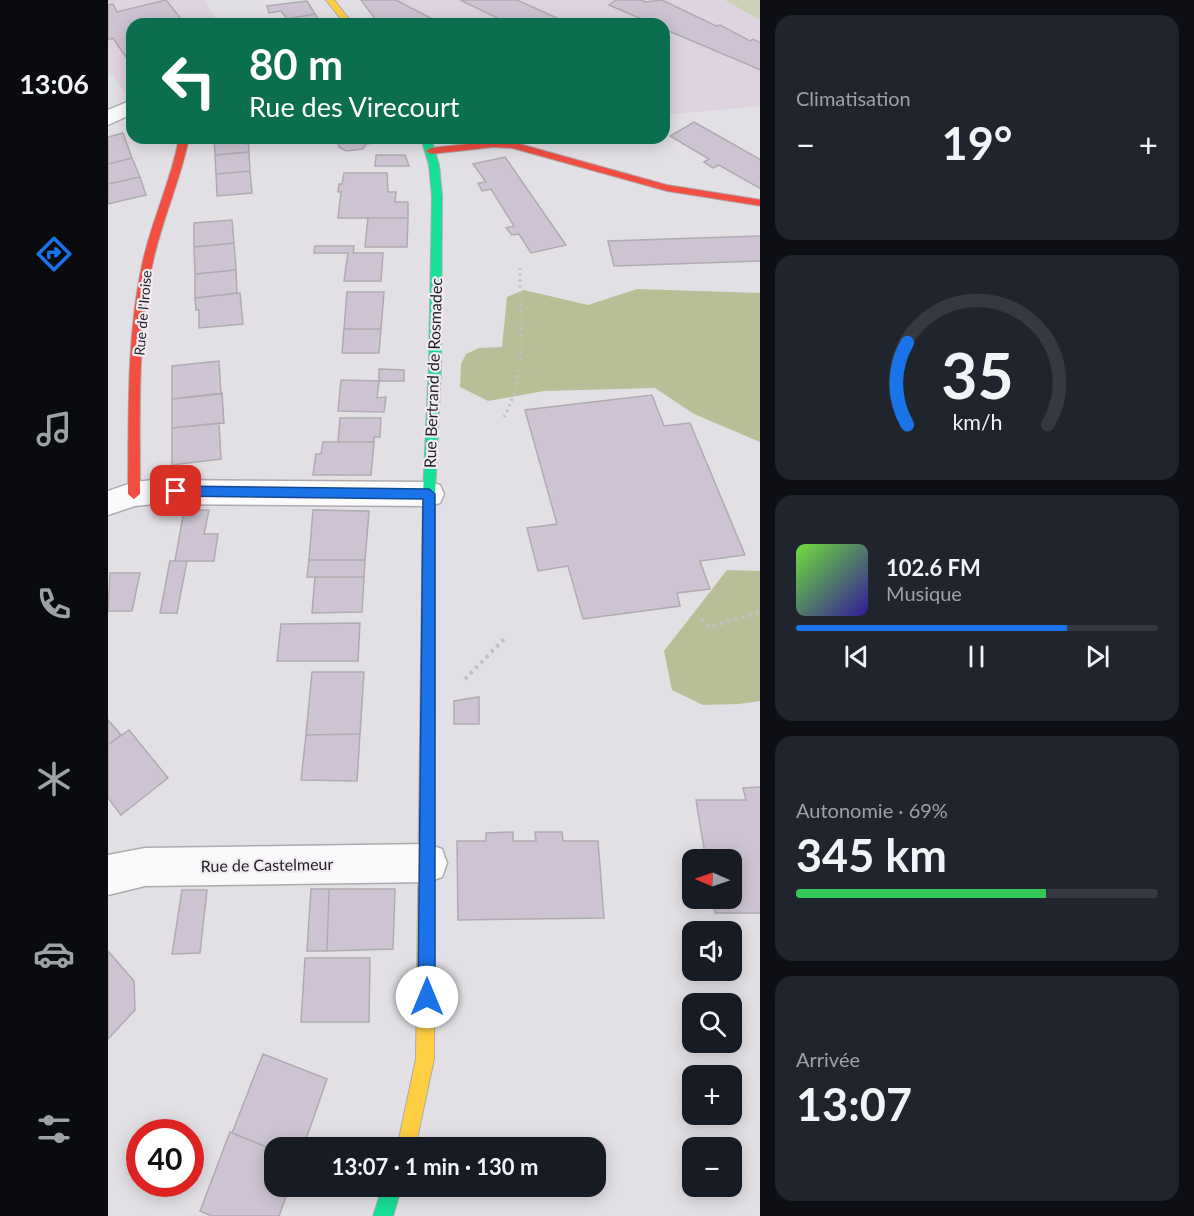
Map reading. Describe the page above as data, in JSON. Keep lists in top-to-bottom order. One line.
{"streets":{"street":["Rue de l'Iroise","Rue Bertrand de Rosmadec","Rue de Castelmeur"]},"crossings":[["Rue Bertrand de Rosmadec","Rue de Castelmeur"]],"north":"left","page":{"tabs":"13:06","tile":["Climatisation",["Autonomie · 69%","345 km"],["Arrivée","13:07"]],"turn":["80 m","Rue des Virecourt"],"heat":["−","19°","+"],"song":["102.6 FM","Musique"],"map_buttons":["+","−"],"limit":"40","trip":"13:07 · 1 min · 130 m","gauge":["35","km/h"]}}
